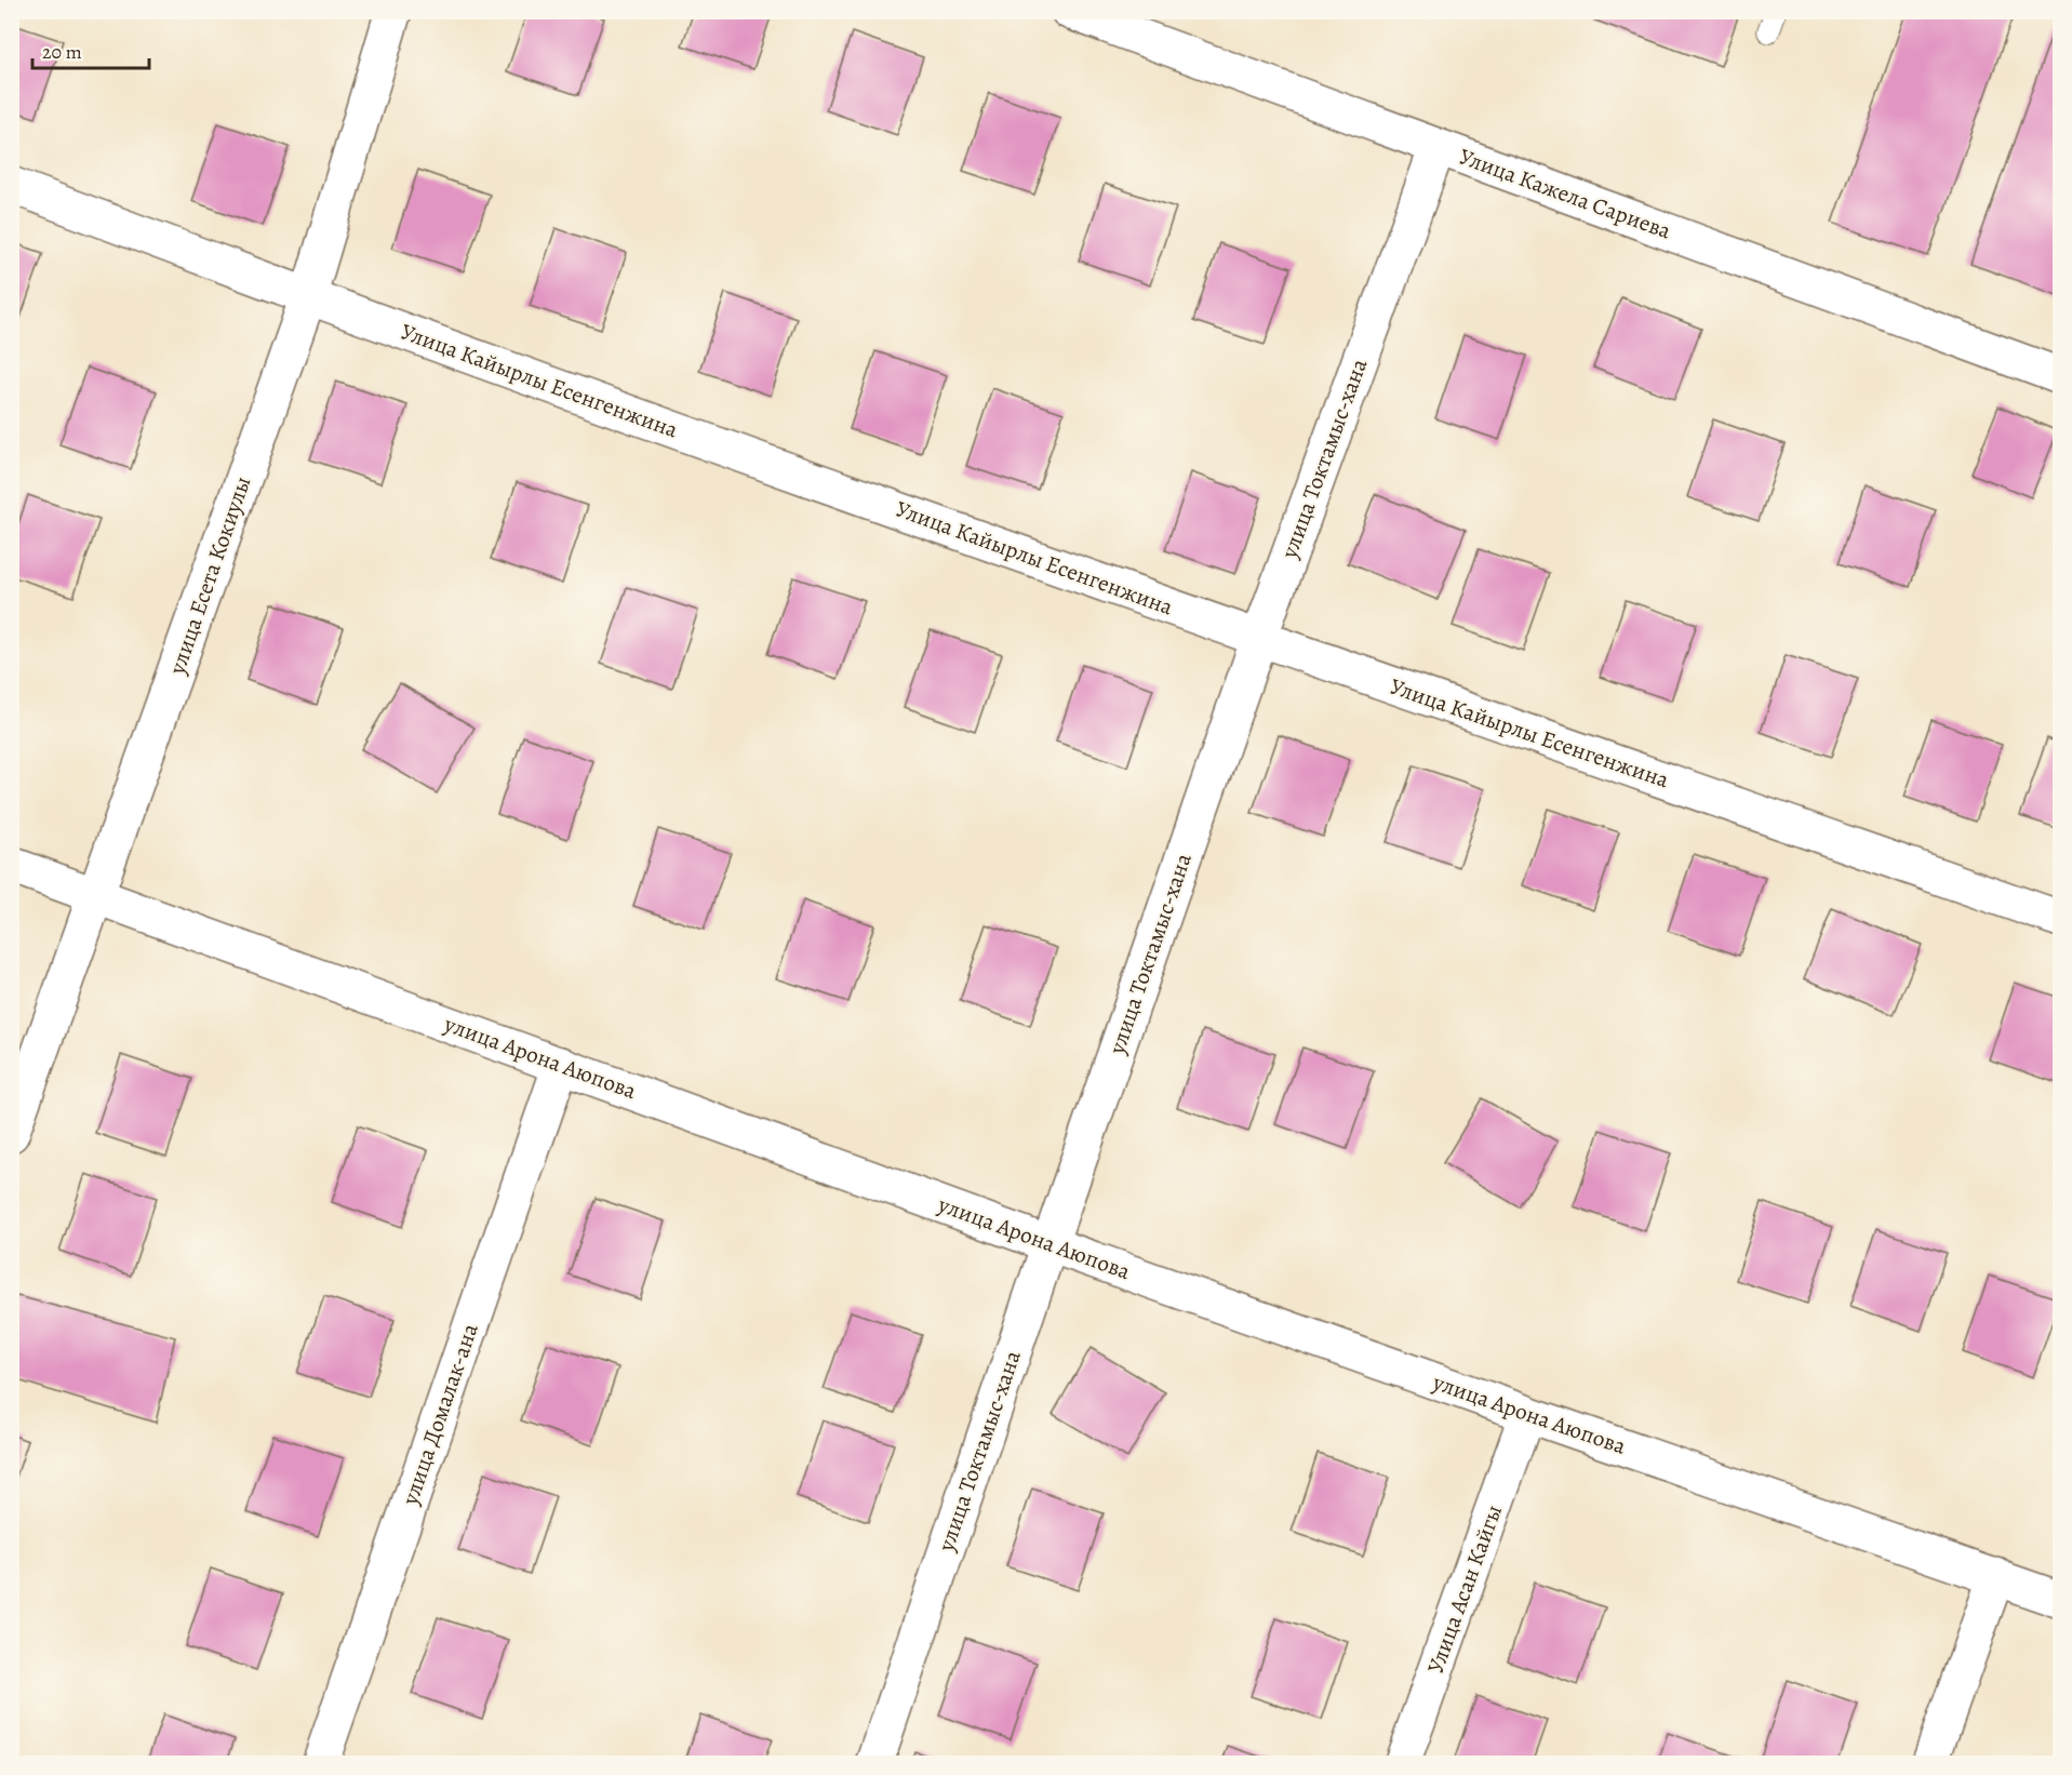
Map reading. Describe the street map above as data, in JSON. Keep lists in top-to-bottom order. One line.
{"streets":{"street":["Улица Кажела Сариева","Улица Кайырлы Есенгенжина","улица Токтамыс-хана","улица Есета Кокиулы","улица Арона Аюпова","улица Домалак-ана","Улица Асан Кайгы"]},"crossings":[["Улица Кажела Сариева","улица Токтамыс-хана"],["Улица Кайырлы Есенгенжина","улица Токтамыс-хана"],["Улица Кайырлы Есенгенжина","улица Есета Кокиулы"],["улица Токтамыс-хана","улица Арона Аюпова"],["улица Есета Кокиулы","улица Арона Аюпова"],["улица Арона Аюпова","улица Домалак-ана"],["улица Арона Аюпова","Улица Асан Кайгы"]],"scale_bar":"20 m"}
